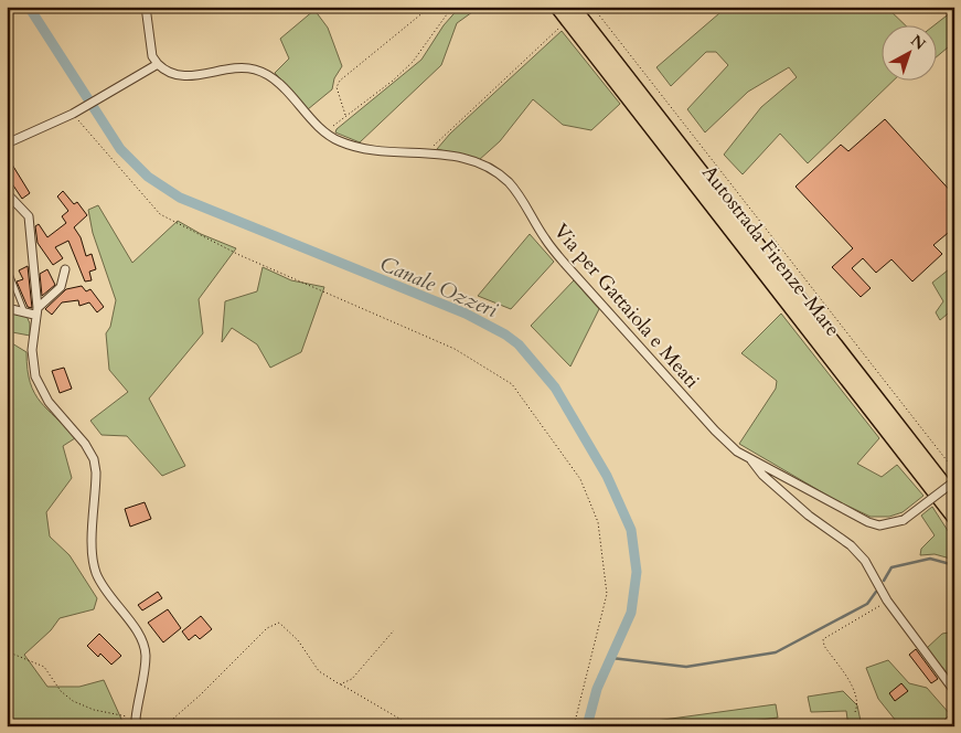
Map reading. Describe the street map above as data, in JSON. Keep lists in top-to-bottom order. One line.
{"streets":{"highway":["Autostrada Firenze-Mare"],"street":["Via per Gattaiola e Meati"]},"water":["Canale Ozzeri"],"north":"top right"}
